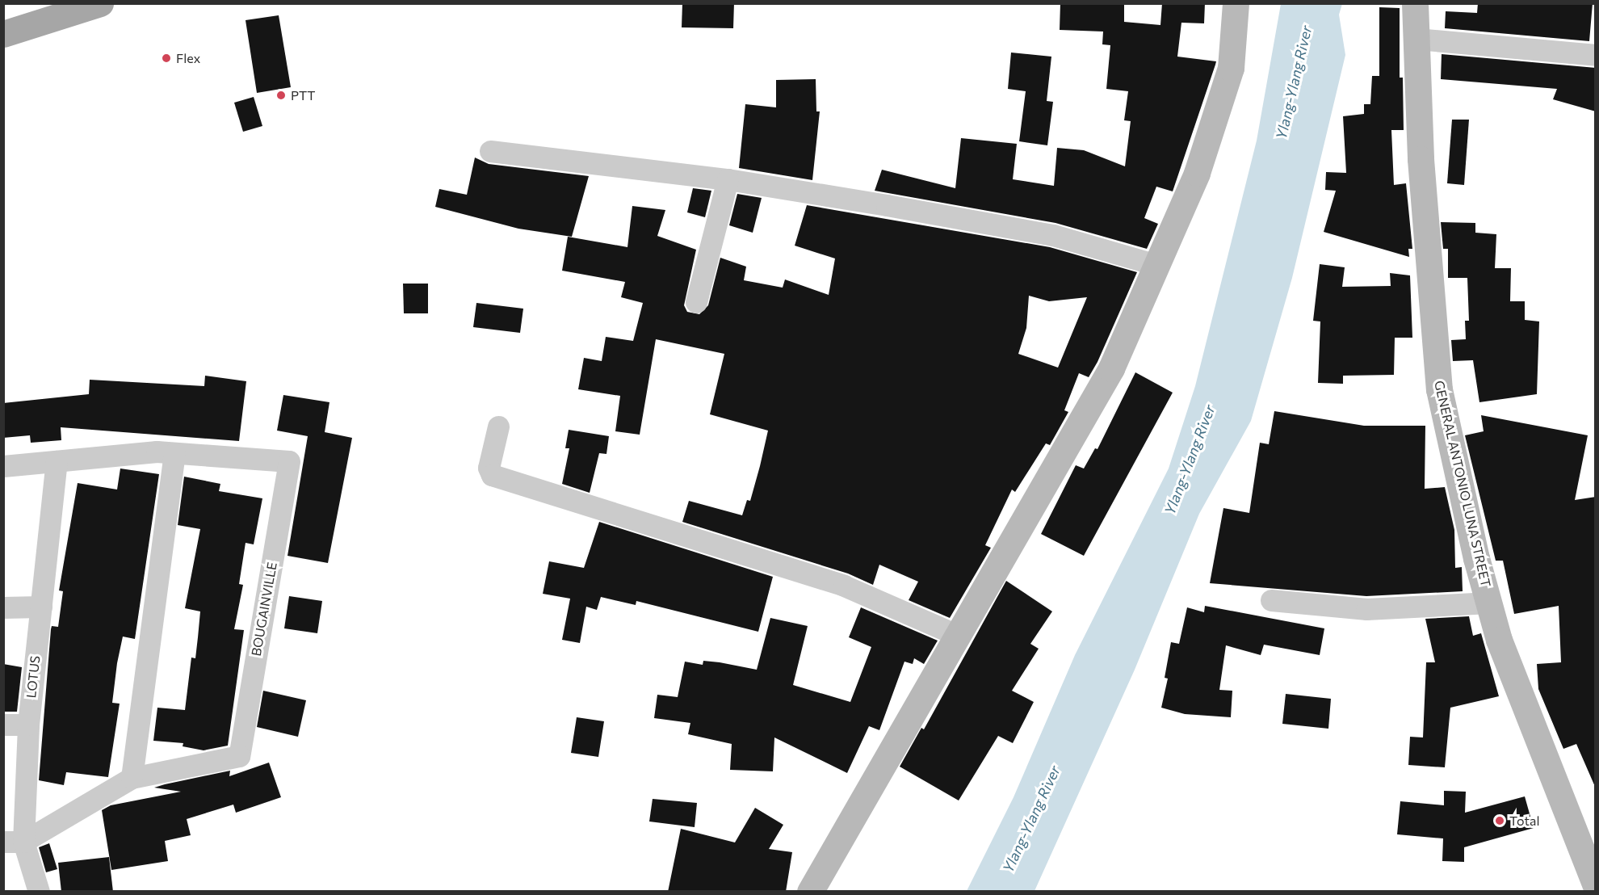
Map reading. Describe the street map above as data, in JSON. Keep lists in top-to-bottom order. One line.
{"streets":{"street":["GENERAL ANTONIO LUNA STREET","BOUGAINVILLE","LOTUS"]},"crossings":[["BOUGAINVILLE","LOTUS"]],"water":["Ylang-Ylang River"],"places":["Flex","PTT","Total"]}
